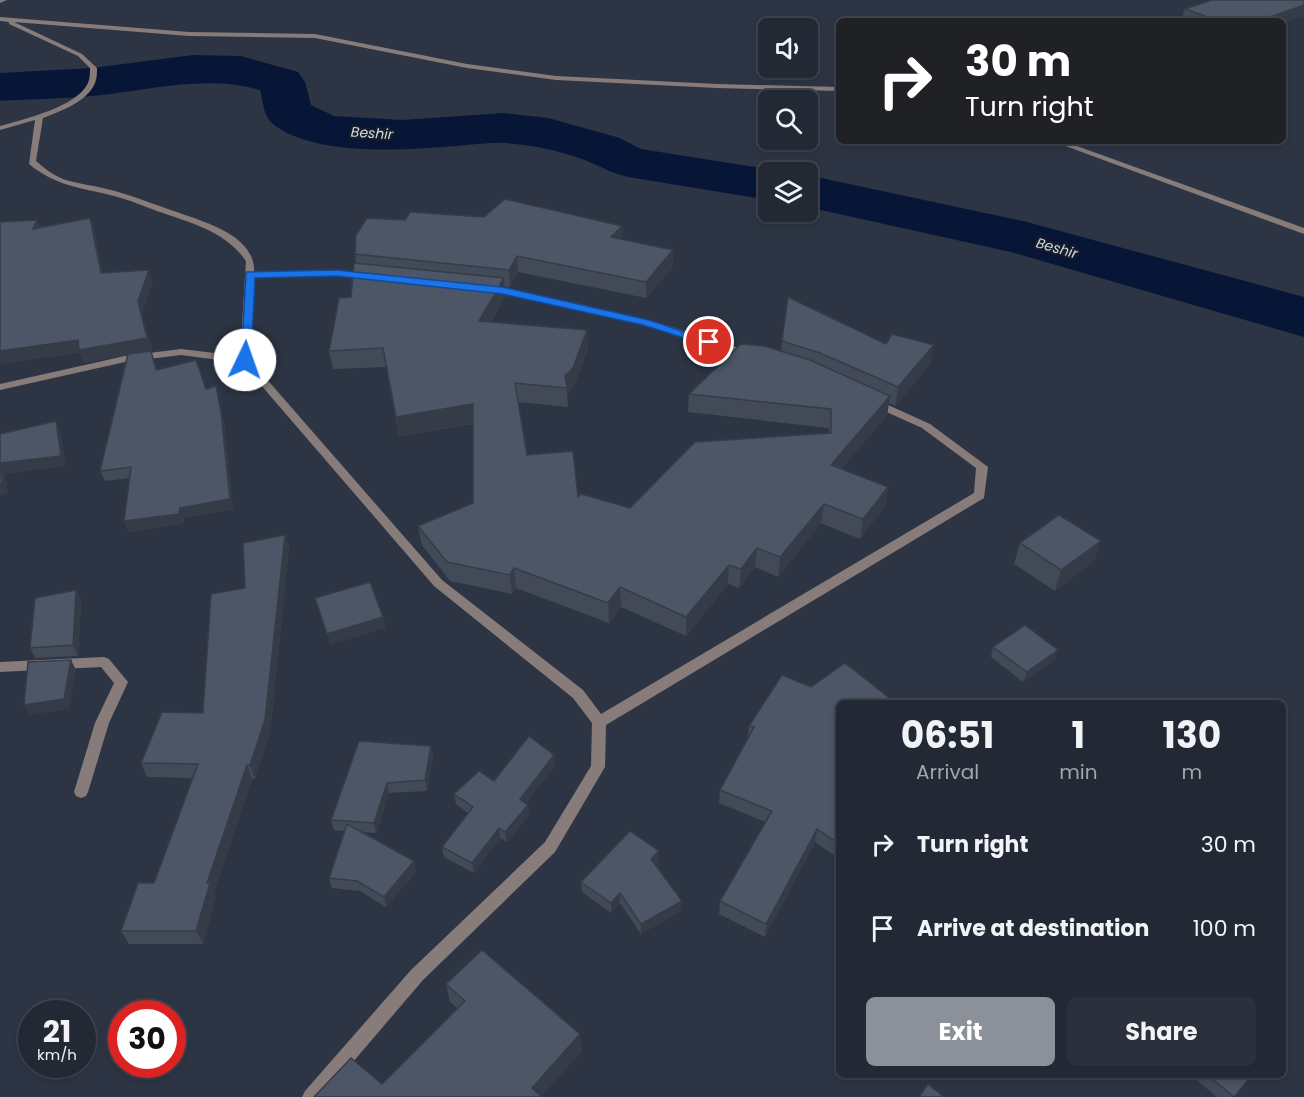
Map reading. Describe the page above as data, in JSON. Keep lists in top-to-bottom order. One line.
{"water":["Beshir"],"page":{"turn":["30 m","Turn right"],"eta":["06:51","Arrival","1","min","130","m"],"list":[{"name":"Turn right","value":"30 m"},{"name":"Arrive at destination","value":"100 m"}],"buttons":["Exit","Share"],"speed":"21 km/h","limit":"30"}}
